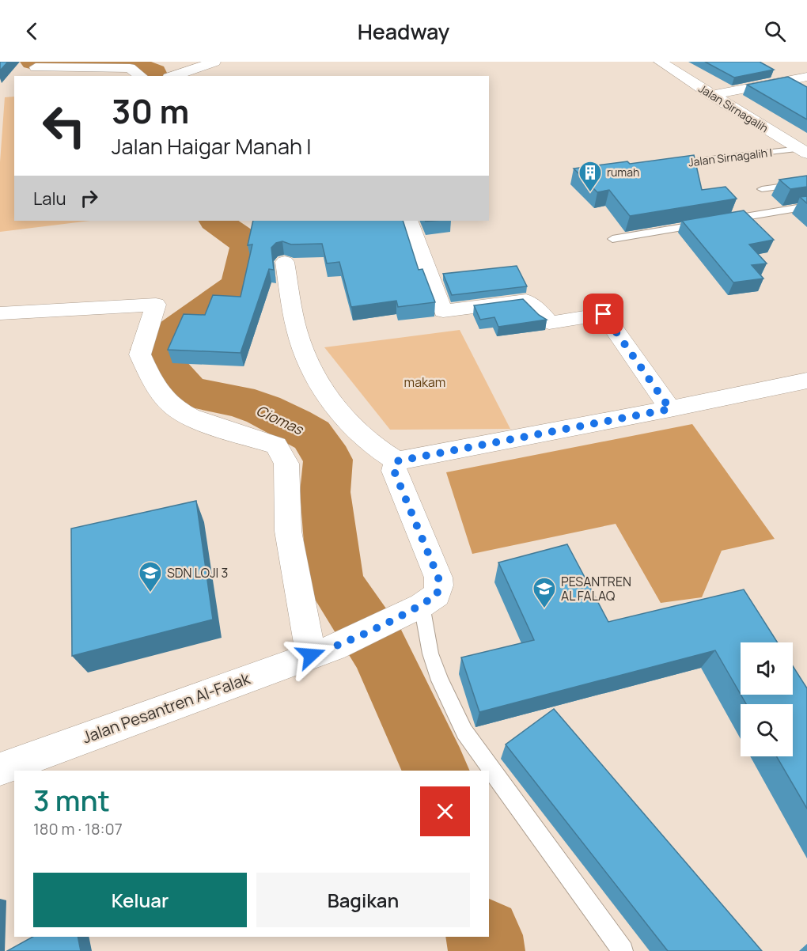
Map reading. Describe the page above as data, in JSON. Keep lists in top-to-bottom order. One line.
{"streets":{"street":["Jalan Sirnagalih","Jalan Pesantren Al-Falak"],"lane":["Jalan Sirnagalih I"]},"crossings":[["Jalan Sirnagalih","Jalan Sirnagalih I"]],"water":["Ciomas"],"parks":["makam"],"places":{"building":["rumah"],"school or university":["SDN LOJI 3","PESANTREN AL FALAQ"]},"page":{"header":"Headway","turn":["30 m","Jalan Haigar Manah I"],"then":"Lalu","heading":["3 mnt","180 m · 18:07"],"buttons":["Keluar","Bagikan"]}}
